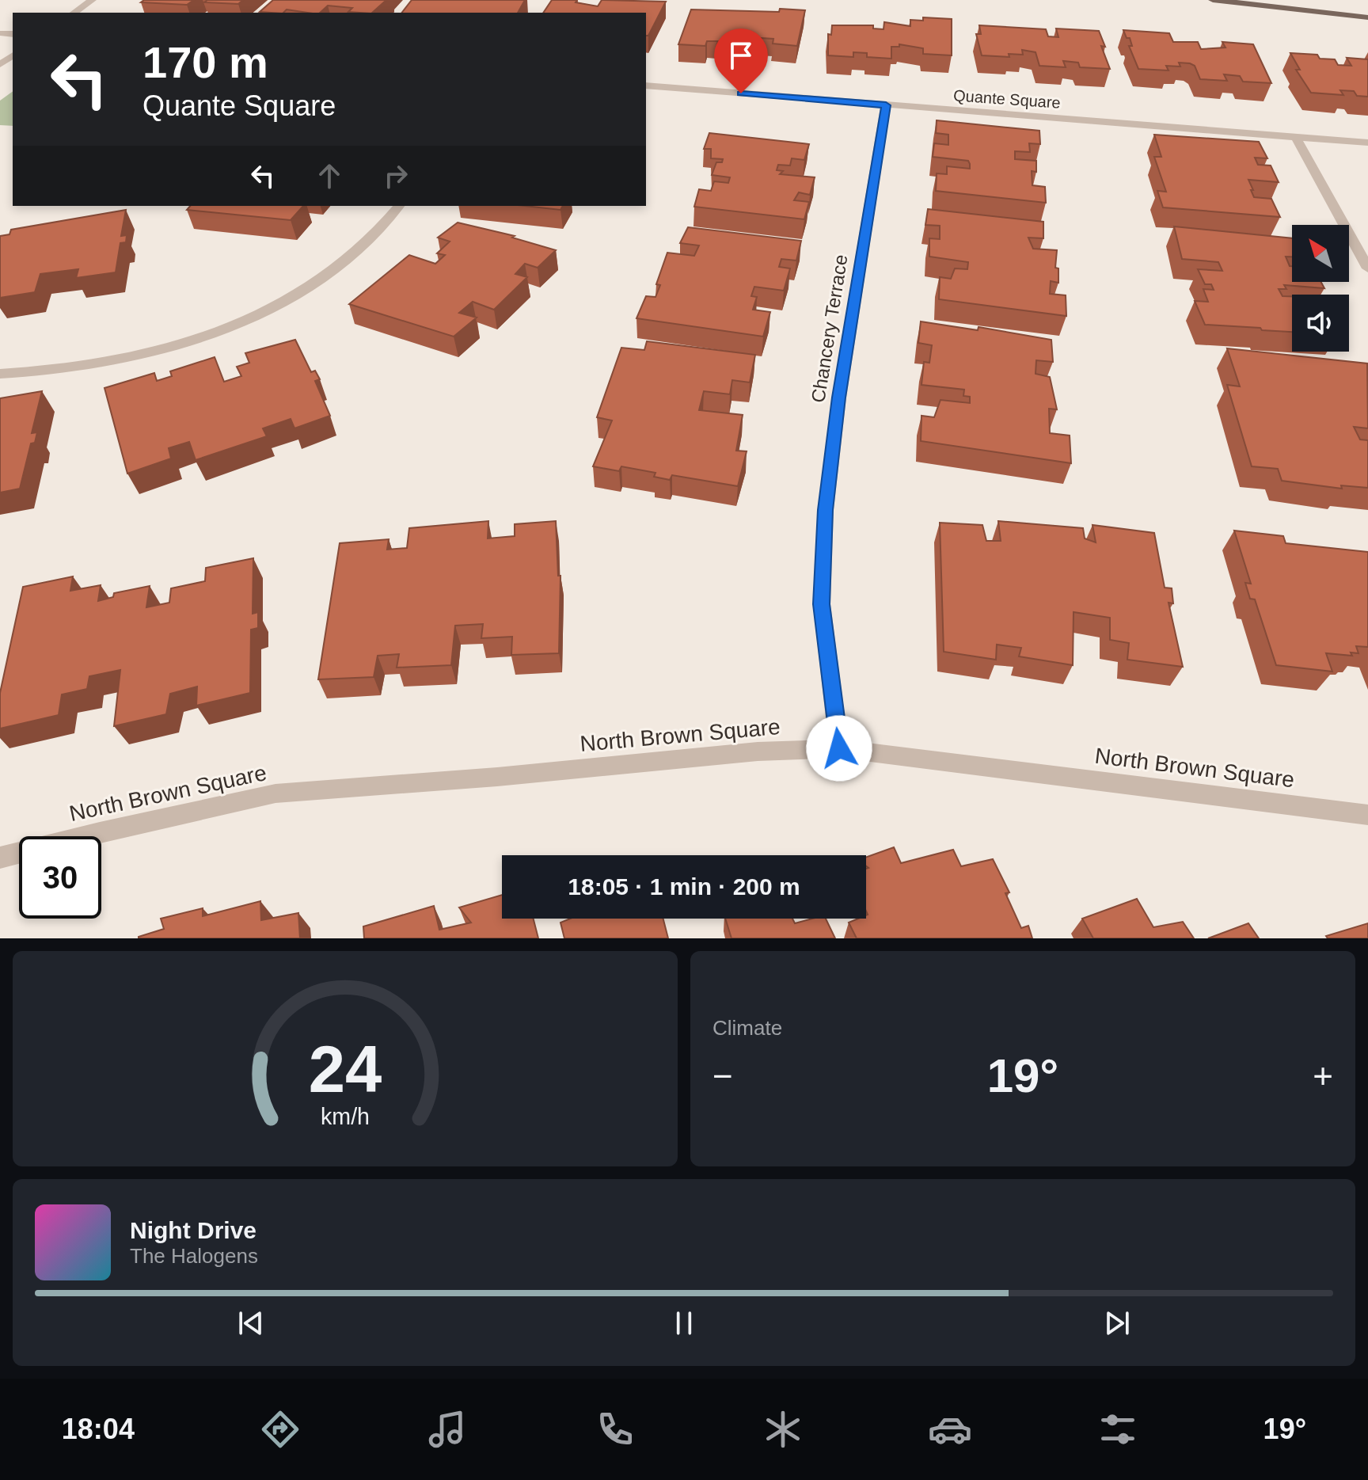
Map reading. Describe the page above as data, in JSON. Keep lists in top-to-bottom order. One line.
{"streets":{"street":["Quante Square","Chancery Terrace","North Brown Square"]},"crossings":[["Quante Square","Chancery Terrace"],["Chancery Terrace","North Brown Square"]],"north":"top left","page":{"turn":["170 m","Quante Square"],"limit":"30","trip":"18:05 · 1 min · 200 m","tile":"Climate","heat":["−","19°","+"],"song":["Night Drive","The Halogens"],"tabs":["18:04","19°"],"gauge":["24","km/h"]}}
